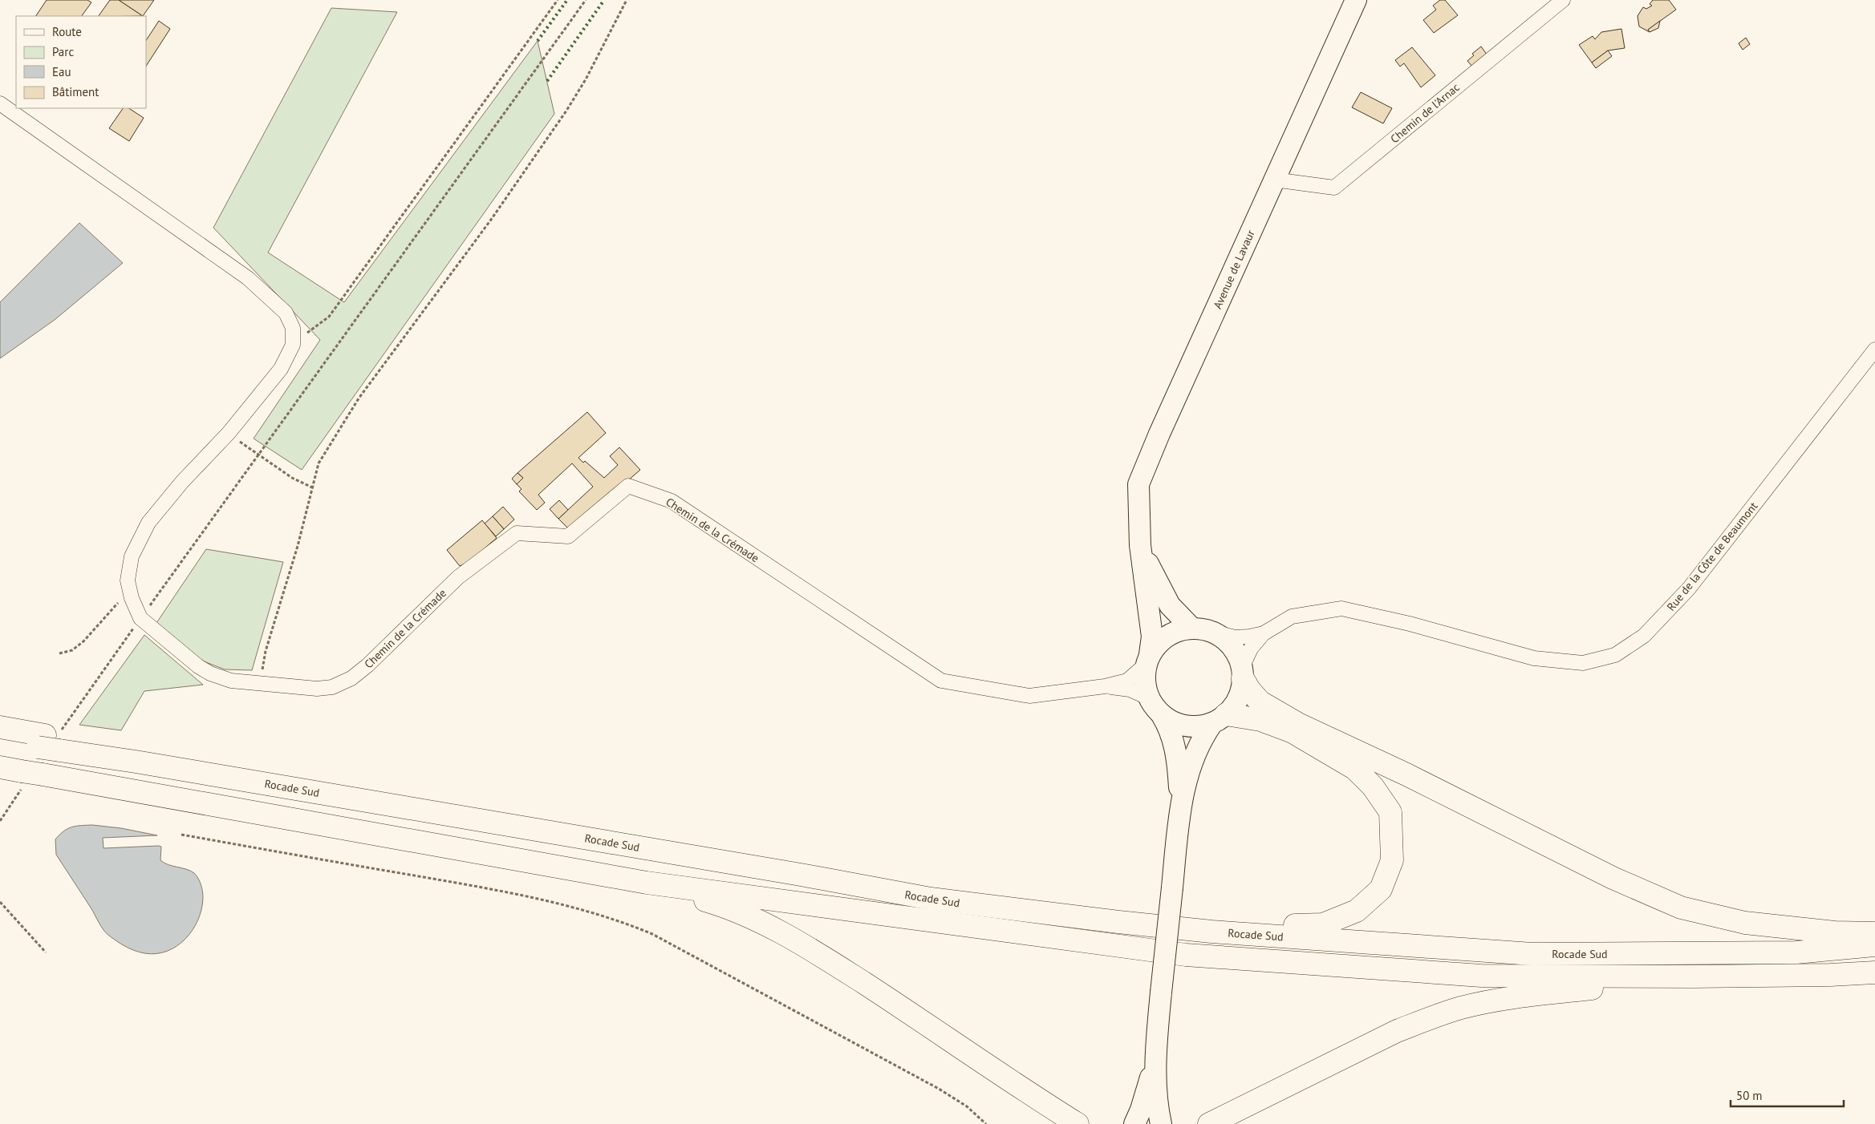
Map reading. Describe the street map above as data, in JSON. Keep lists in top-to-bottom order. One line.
{"streets":{"highway":["Rocade Sud"],"main road":["Avenue de Lavaur"],"street":["Chemin de l'Arnac","Chemin de la Crémade","Rue de la Côte de Beaumont"]},"crossings":[["Chemin de l'Arnac","Avenue de Lavaur"],["Avenue de Lavaur","Rue de la Côte de Beaumont"]],"legend":["Route","Parc","Eau","Bâtiment"],"scale_bar":"50 m"}
